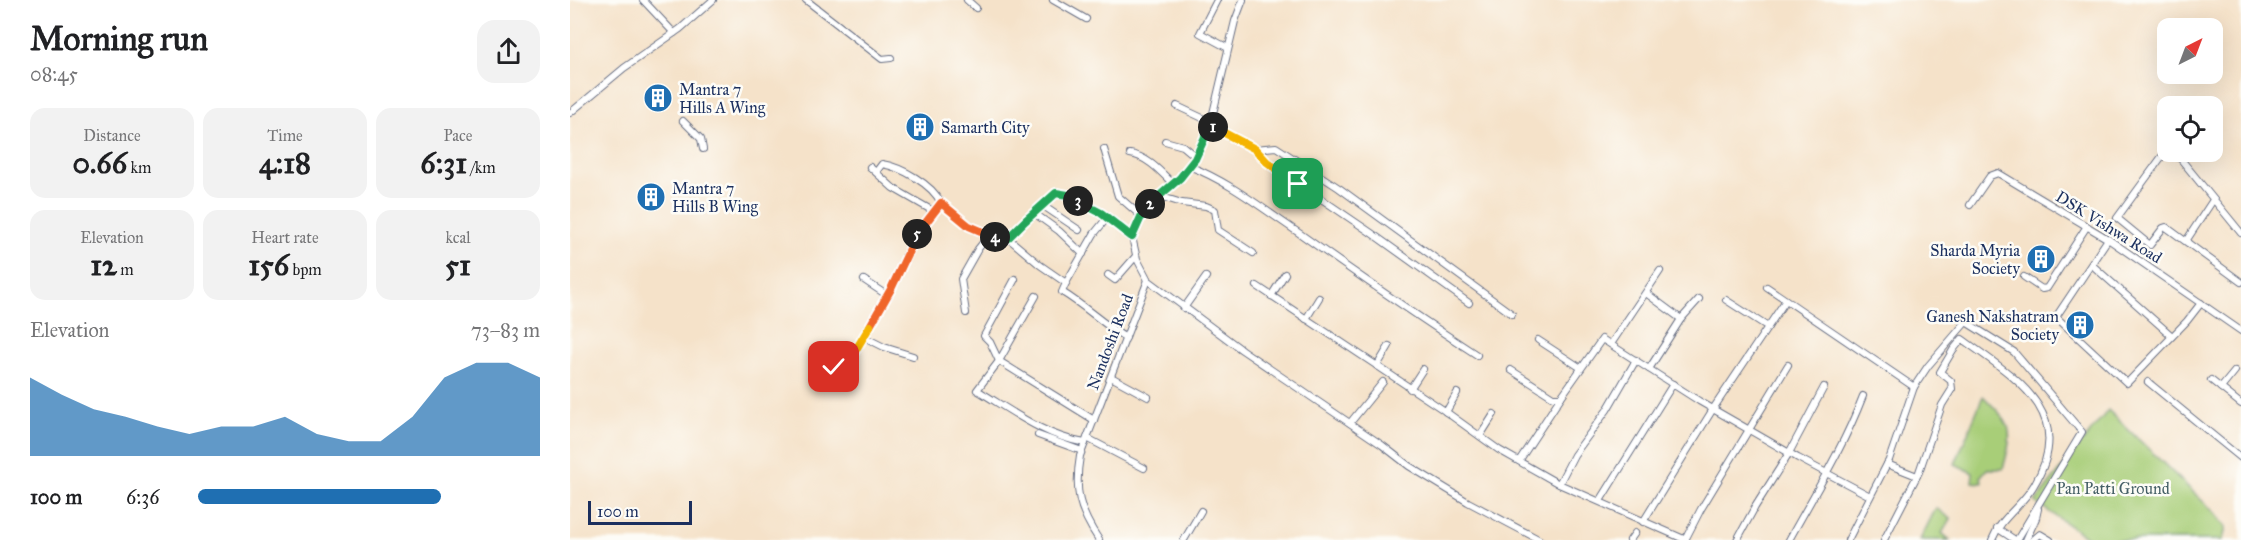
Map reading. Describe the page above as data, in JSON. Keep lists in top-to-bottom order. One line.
{"streets":{"street":["DSK Vishwa Road","Nandoshi Road"]},"parks":["Pan Patti Ground"],"places":{"building":["Mantra 7 Hills A Wing","Samarth City","Mantra 7 Hills B Wing","Sharda Myria Society","Ganesh Nakshatram Society"]},"scale_bar":"100 m","north":"top right","page":{"heading":["Morning run","08:45"],"stats":[["Distance","0.66 km"],["Time","4:18"],["Pace","6:31 /km"],["Elevation","12 m"],["Heart rate","156 bpm"],["kcal","51"]],"pins":["1","3","2","5","4"],"chart":["Elevation","73–83 m"],"list":[{"name":"100 m","note":"6:36"}],"scale":"100 m"}}
